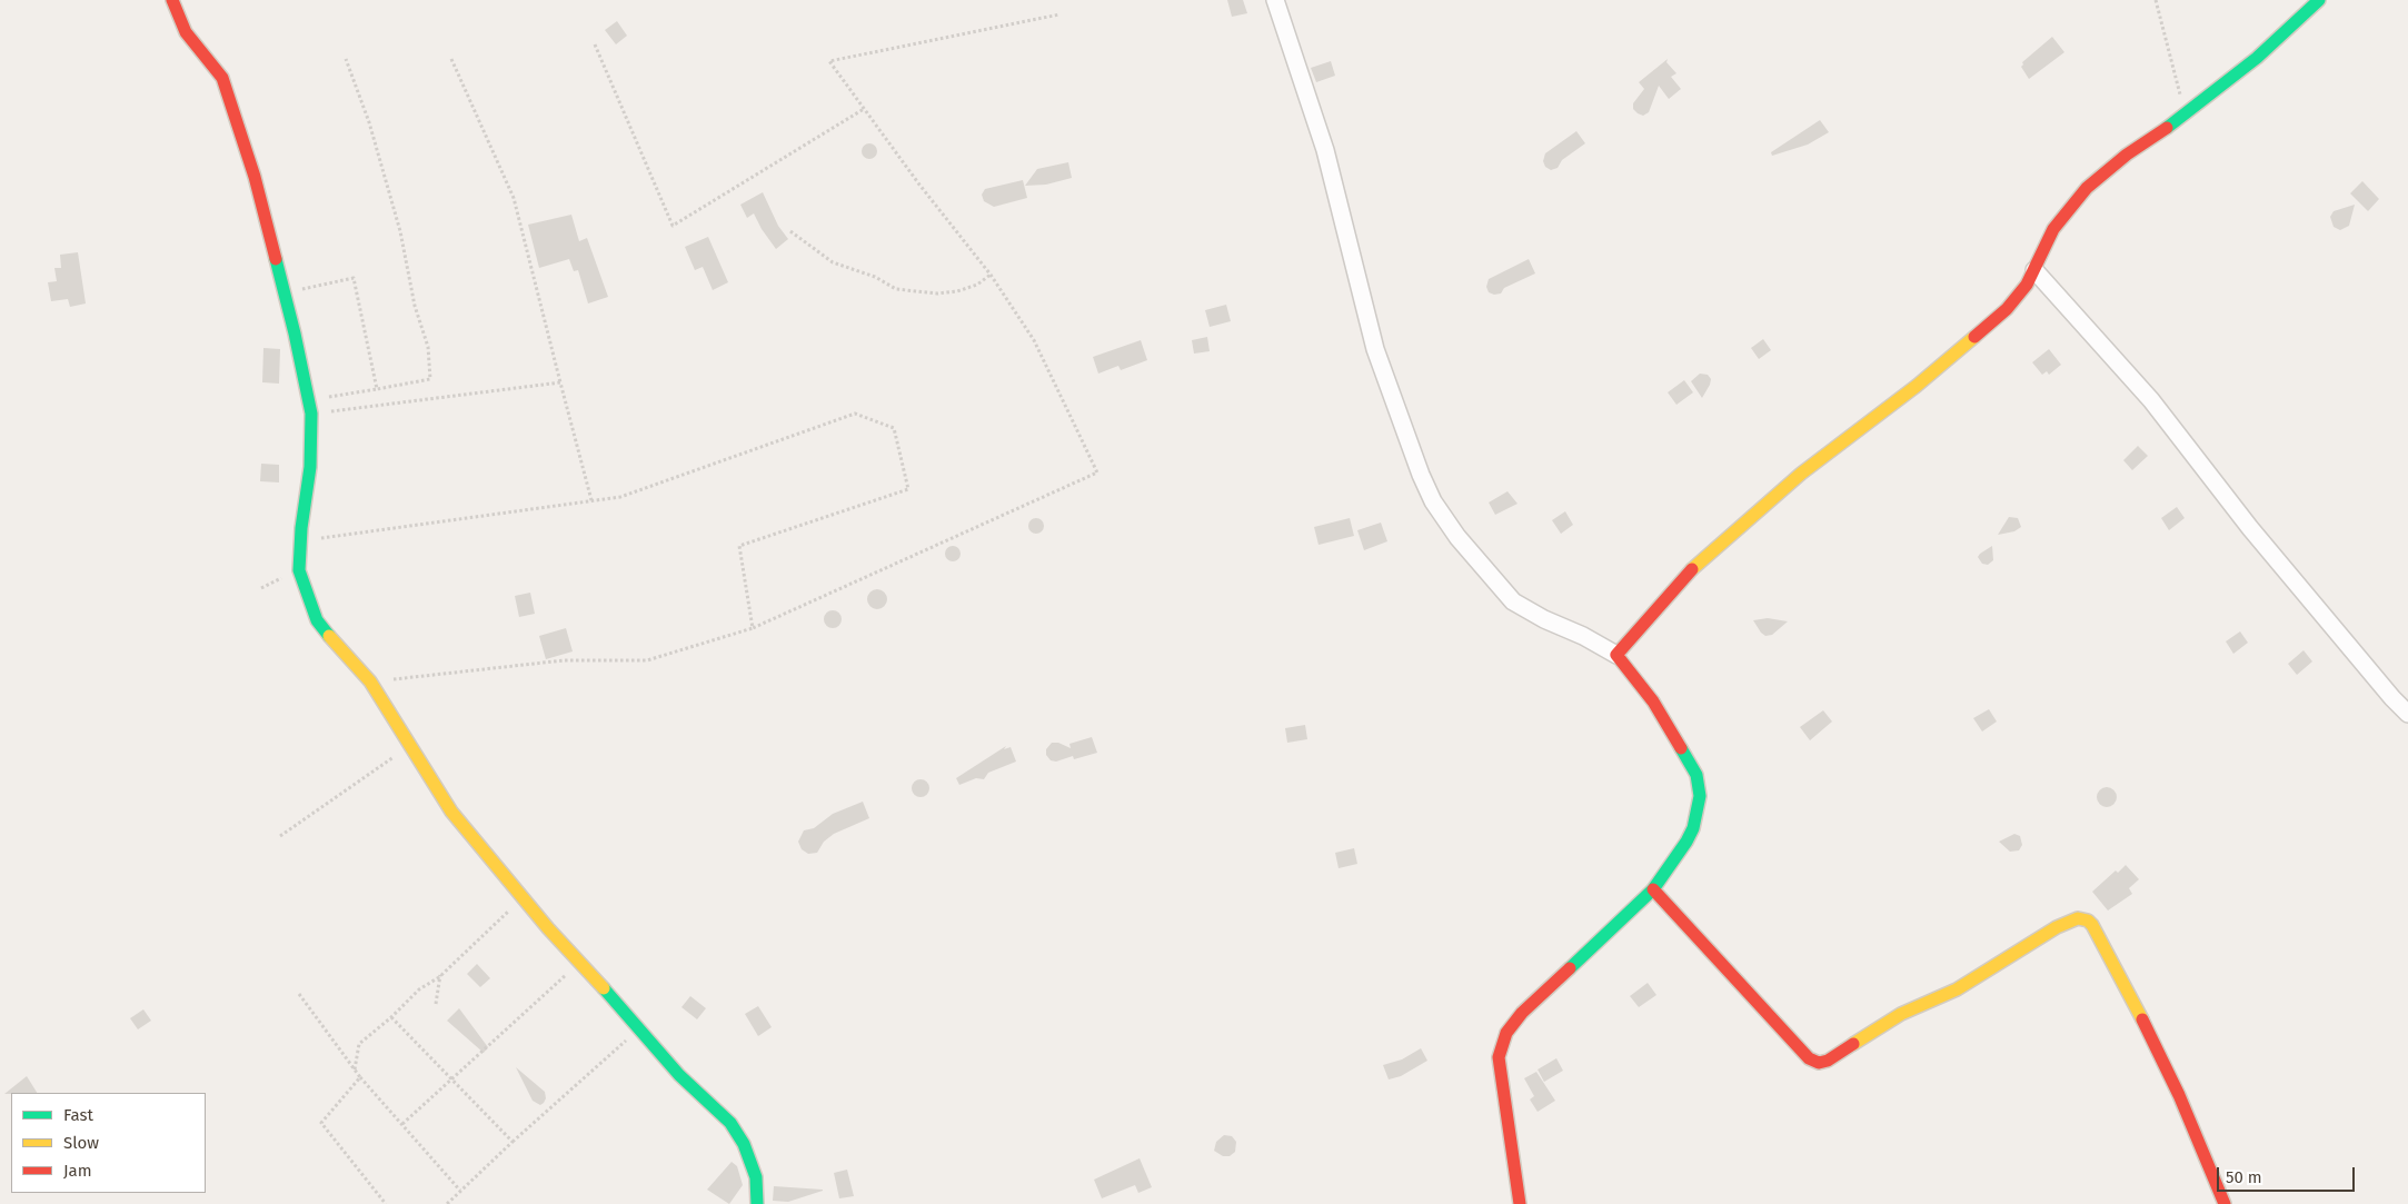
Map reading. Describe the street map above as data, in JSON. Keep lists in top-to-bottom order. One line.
{"legend":["Fast","Slow","Jam"],"scale_bar":"50 m"}
